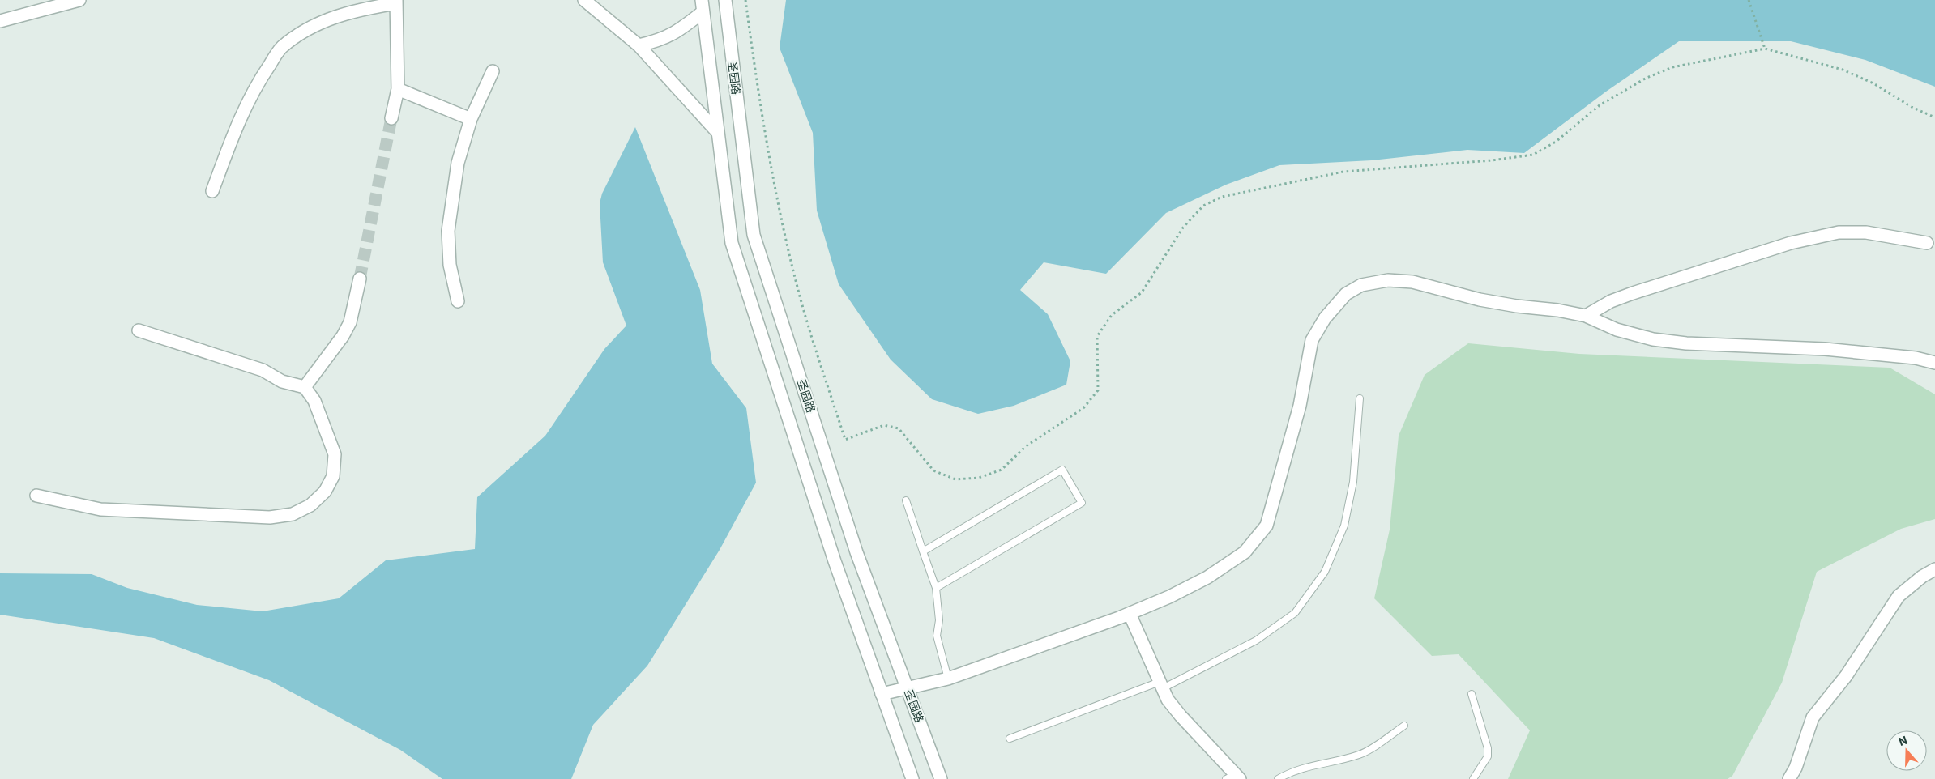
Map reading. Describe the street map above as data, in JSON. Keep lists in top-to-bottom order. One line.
{"streets":{"street":["圣园路"]},"north":"top"}
